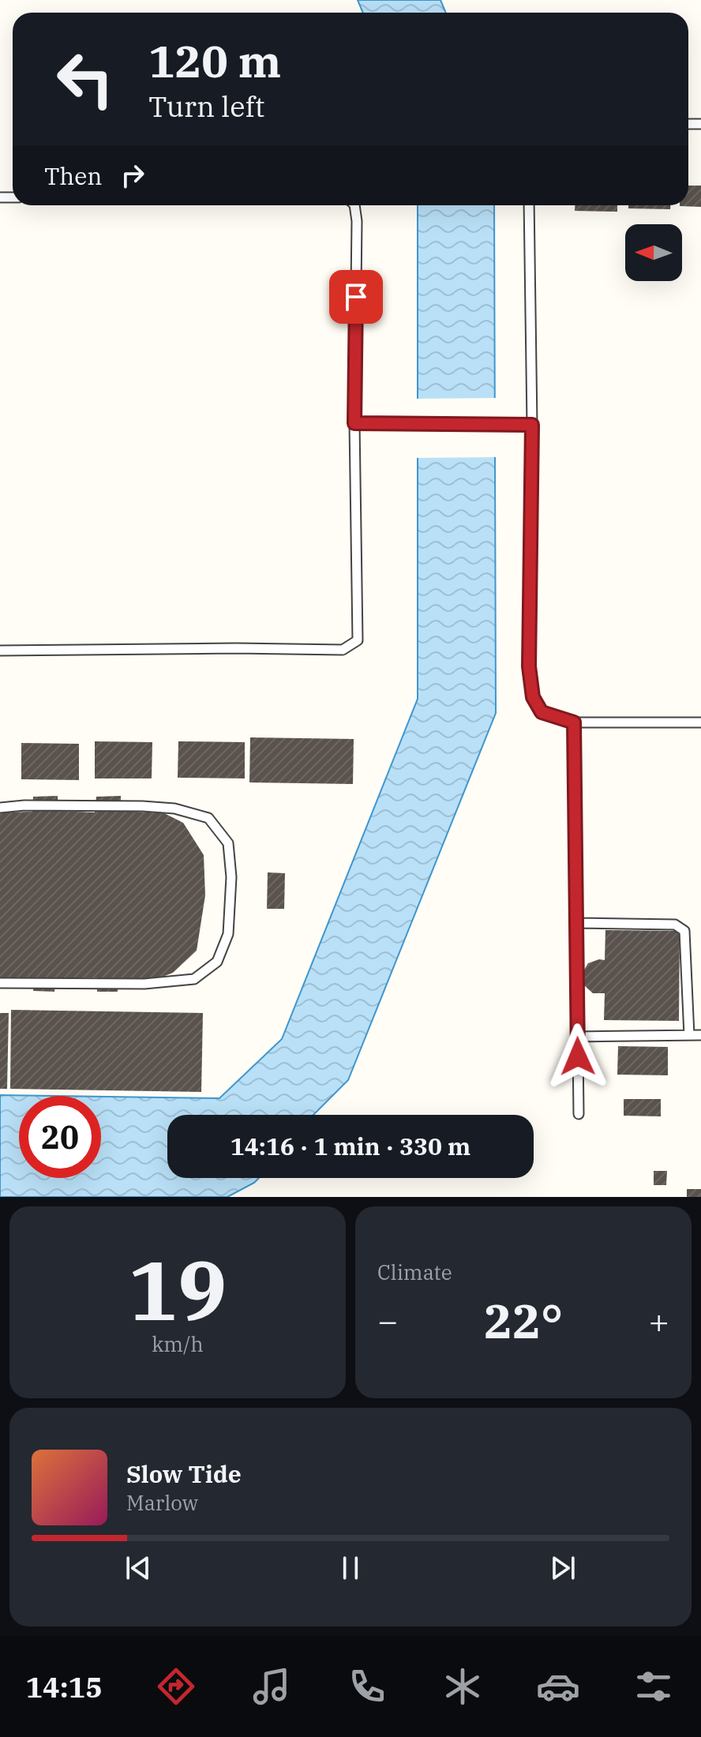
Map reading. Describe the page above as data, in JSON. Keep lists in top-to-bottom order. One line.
{"north":"left","page":{"turn":["120 m","Turn left"],"then":"Then","limit":"20","trip":"14:16 · 1 min · 330 m","tile":[["19","km/h"],"Climate"],"heat":["−","22°","+"],"song":["Slow Tide","Marlow"],"tabs":"14:15"}}
